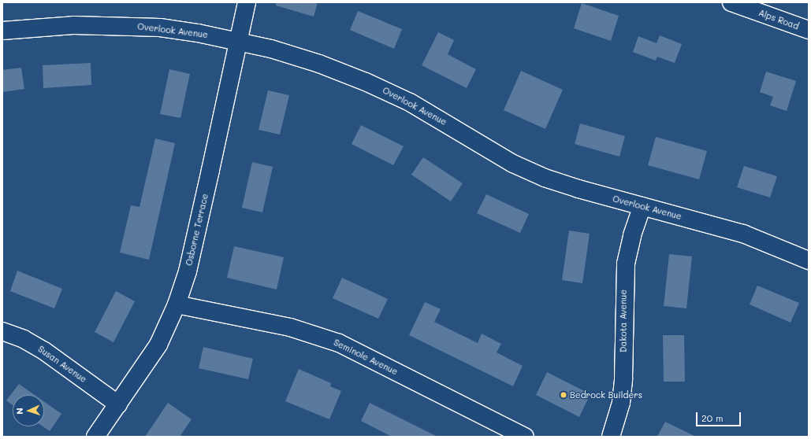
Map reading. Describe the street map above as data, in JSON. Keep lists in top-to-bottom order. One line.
{"streets":{"street":["Alps Road","Overlook Avenue","Osborne Terrace","Dakota Avenue","Seminole Avenue","Susan Avenue"]},"crossings":[["Overlook Avenue","Osborne Terrace"],["Overlook Avenue","Dakota Avenue"],["Osborne Terrace","Seminole Avenue"],["Osborne Terrace","Susan Avenue"]],"places":["Bedrock Builders"],"scale_bar":"20 m","north":"left"}
